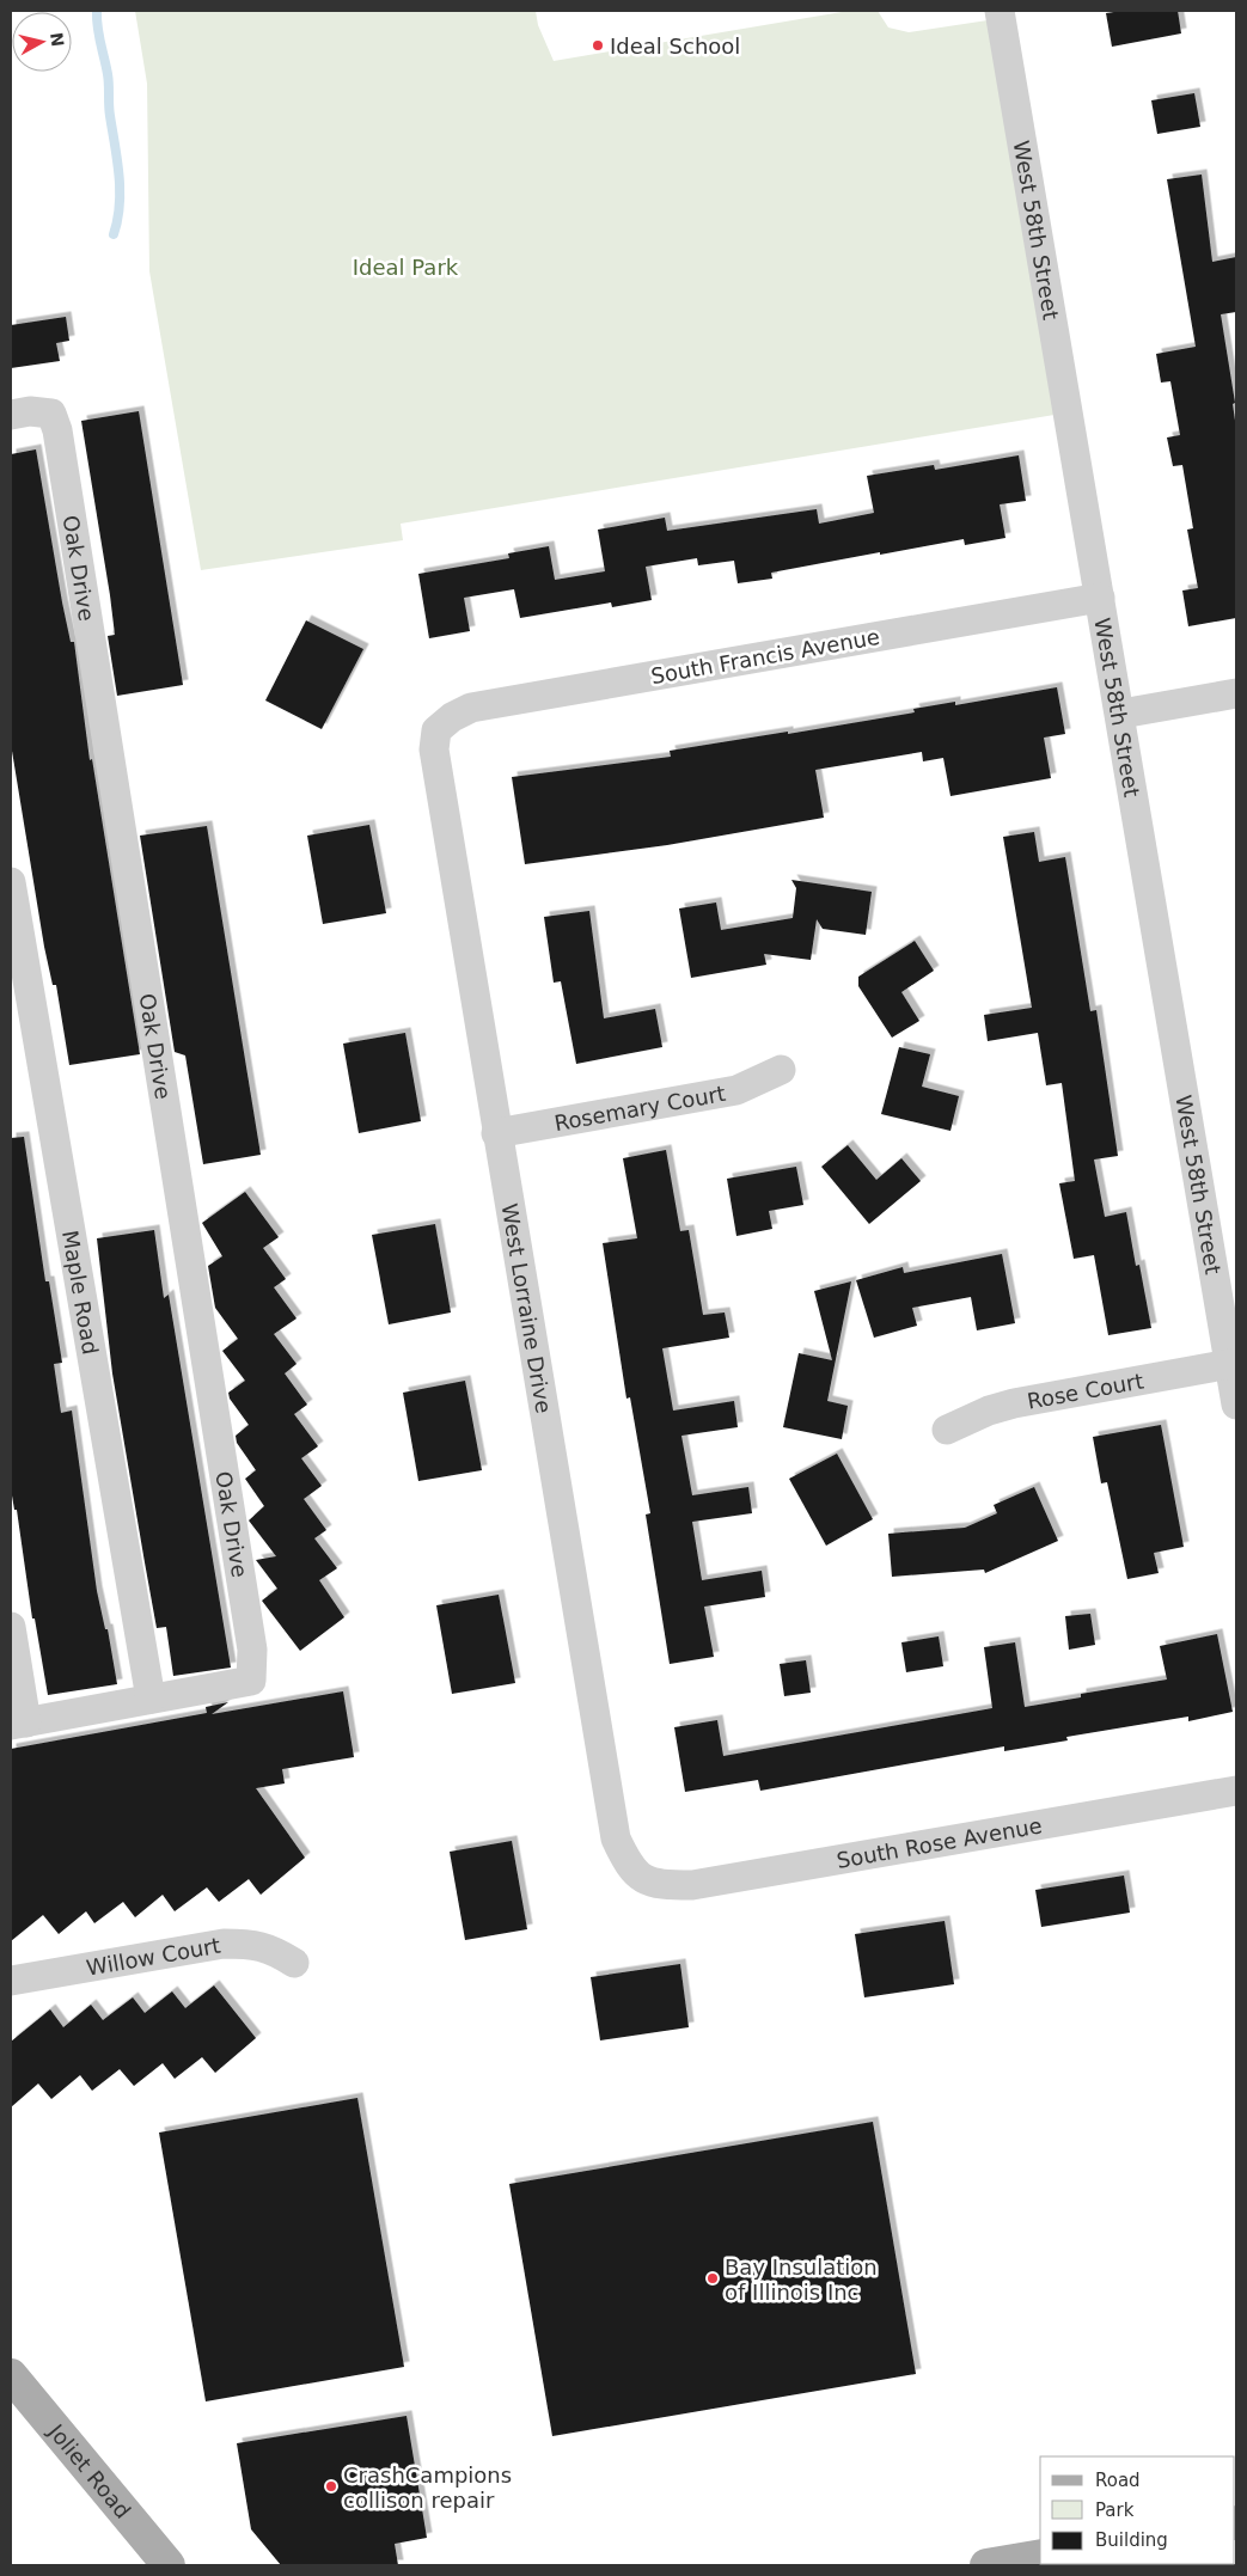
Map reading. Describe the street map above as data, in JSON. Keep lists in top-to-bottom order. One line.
{"streets":{"main road":["Joliet Road"],"street":["West 58th Street","Oak Drive","South Francis Avenue","Rosemary Court","Maple Road","West Lorraine Drive","Rose Court","South Rose Avenue","Willow Court"]},"crossings":[["West 58th Street","South Francis Avenue"],["West 58th Street","Rose Court"],["Oak Drive","Maple Road"],["South Francis Avenue","West Lorraine Drive"],["Rosemary Court","West Lorraine Drive"],["West Lorraine Drive","South Rose Avenue"]],"parks":["Ideal Park"],"places":["Ideal School","Bay Insulation of Illinois Inc","CrashCampions collison repair"],"legend":["Road","Park","Building"],"north":"right"}
